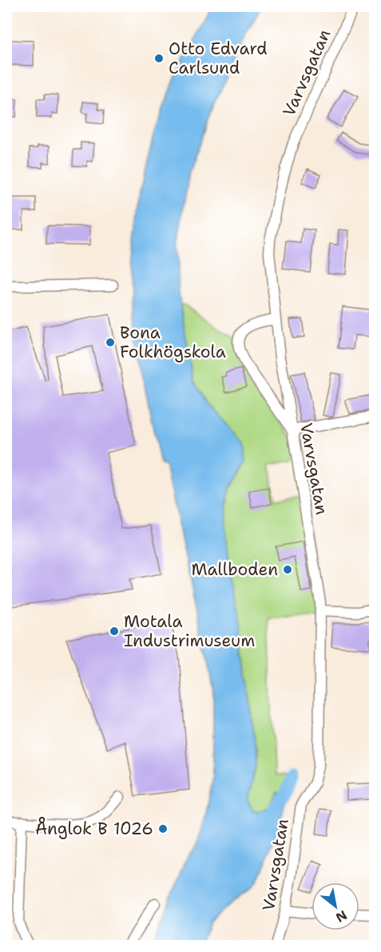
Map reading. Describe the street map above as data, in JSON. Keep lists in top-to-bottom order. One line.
{"streets":{"street":["Varvsgatan"]},"places":["Otto Edvard Carlsund","Bona Folkhögskola","Mallboden","Motala Industrimuseum","Ånglok B 1026"],"north":"bottom right"}
